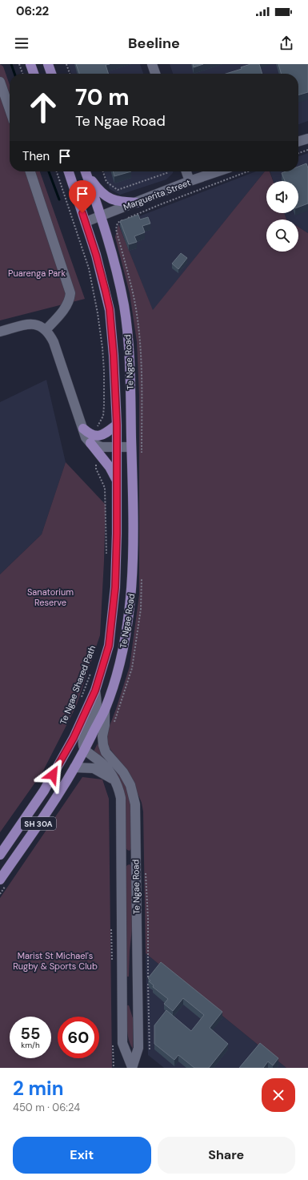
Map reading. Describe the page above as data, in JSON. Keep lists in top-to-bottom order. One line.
{"streets":{"main road":["Te Ngae Road","SH 30A"],"street":["Marguerita Street"],"path":["Te Ngae Shared Path"]},"crossings":[["Marguerita Street","Te Ngae Road"],["Te Ngae Road","SH 30A"]],"parks":["Puarenga Park","Sanatorium Reserve","Marist St Michael's Rugby & Sports Club"],"page":{"status":"06:22","header":"Beeline","turn":["70 m","Te Ngae Road"],"then":"Then","speed":"55 km/h","limit":"60","heading":["2 min","450 m · 06:24"],"buttons":["Exit","Share"]}}
